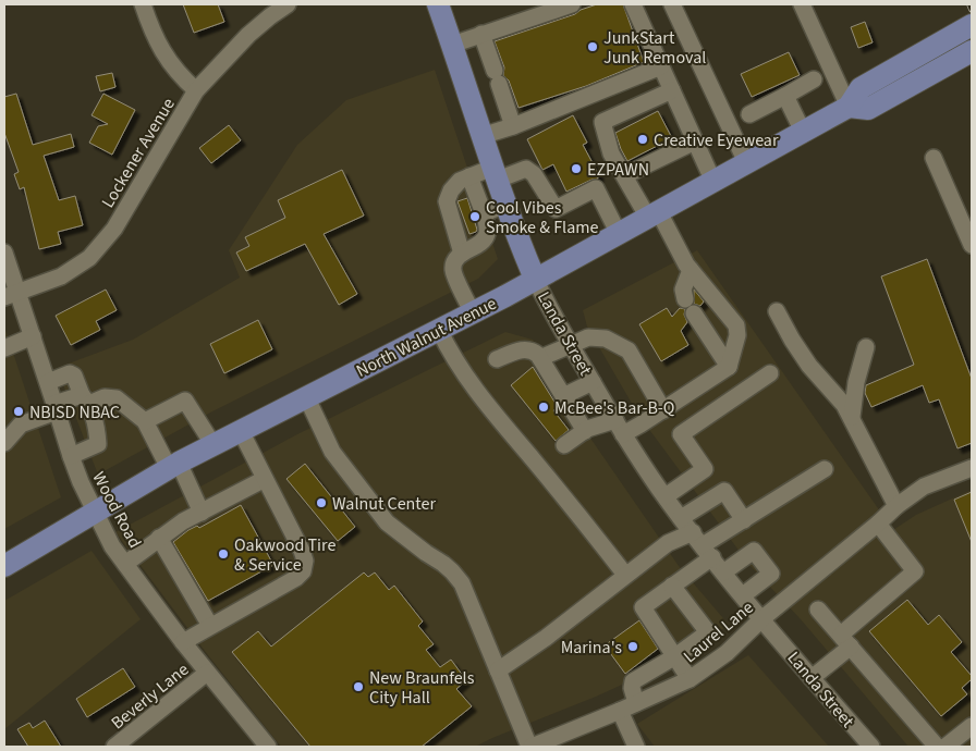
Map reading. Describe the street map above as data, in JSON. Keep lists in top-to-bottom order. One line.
{"streets":{"main road":["Landa Street","North Walnut Avenue"],"street":["Lockener Avenue","Wood Road","Laurel Lane","Beverly Lane"]},"crossings":[["Lockener Avenue","Wood Road"],["Landa Street","North Walnut Avenue"],["Landa Street","Laurel Lane"],["North Walnut Avenue","Wood Road"],["Wood Road","Beverly Lane"]],"places":["JunkStart Junk Removal","Creative Eyewear","EZPAWN","Cool Vibes Smoke & Flame","McBee's Bar-B-Q","NBISD NBAC","Walnut Center","Oakwood Tire & Service","Marina's","New Braunfels City Hall"]}
